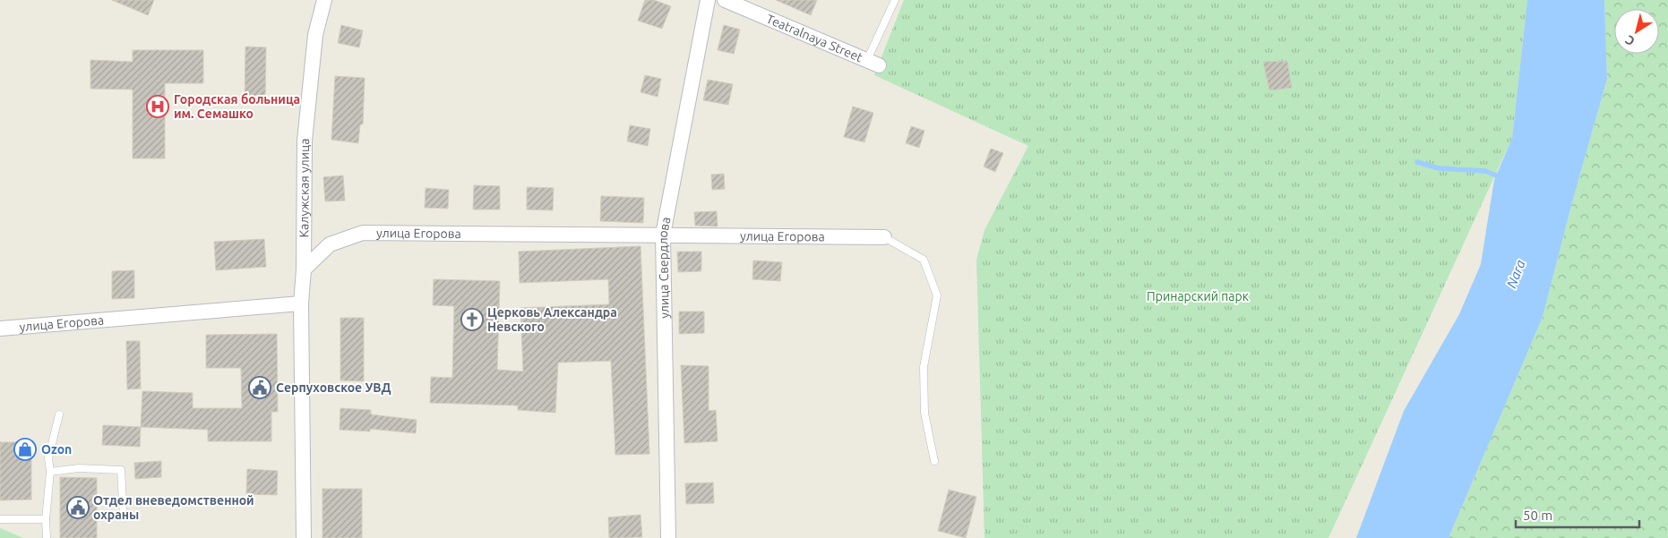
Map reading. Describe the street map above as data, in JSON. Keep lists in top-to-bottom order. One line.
{"streets":{"street":["Teatralnaya Street","Калужская улица","улица Егорова","улица Свердлова"]},"crossings":[["Калужская улица","улица Егорова"],["улица Егорова","улица Свердлова"]],"water":["Nara"],"parks":["Принарский парк"],"places":{"hospital":["Городская больница им. Семашко"],"church":["Церковь Александра Невского"],"public building":["Серпуховское УВД","Отдел вневедомственной охраны"],"shop":["Ozon"]},"scale_bar":"50 m","north":"bottom left"}
